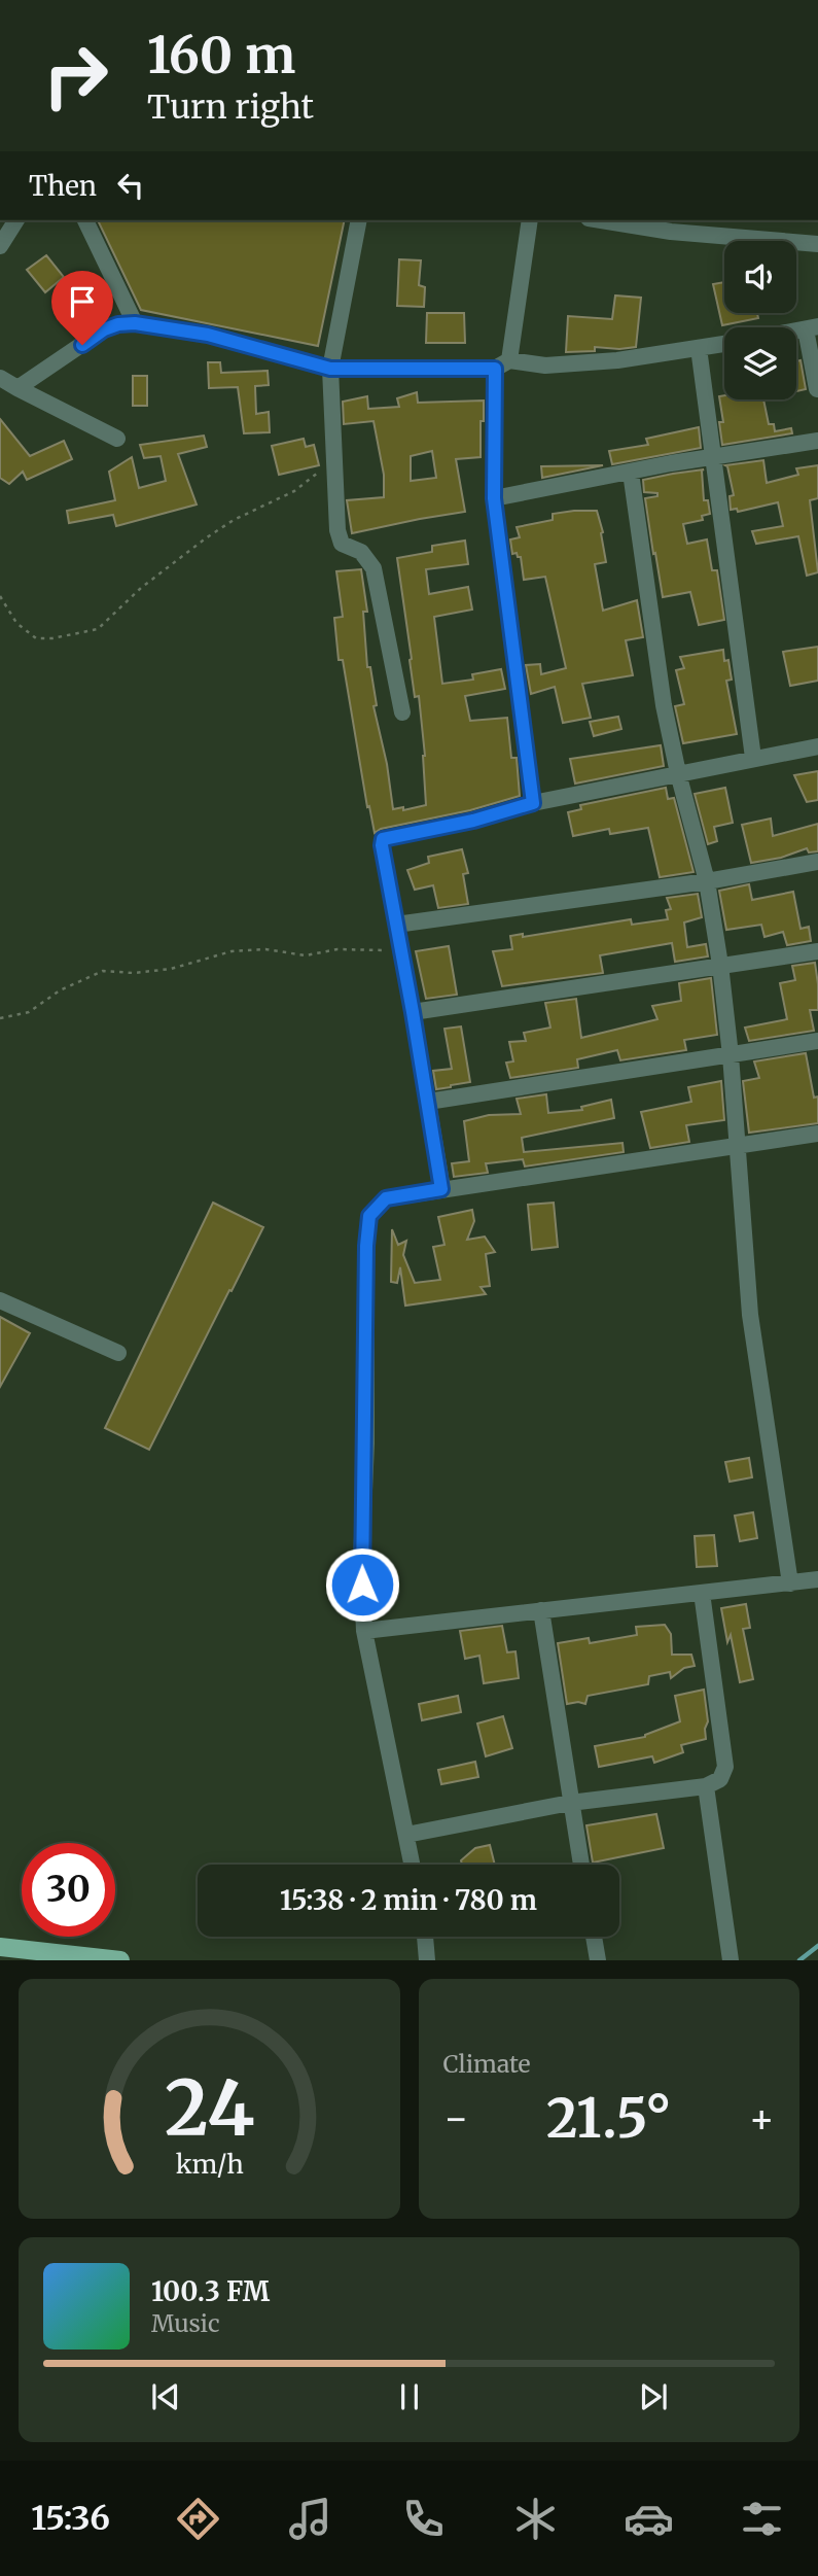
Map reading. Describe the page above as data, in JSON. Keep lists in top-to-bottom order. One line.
{"page":{"turn":["160 m","Turn right"],"then":"Then","limit":"30","trip":"15:38 · 2 min · 780 m","tile":"Climate","heat":["−","21.5°","+"],"song":["100.3 FM","Music"],"tabs":"15:36","gauge":["24","km/h"]}}
